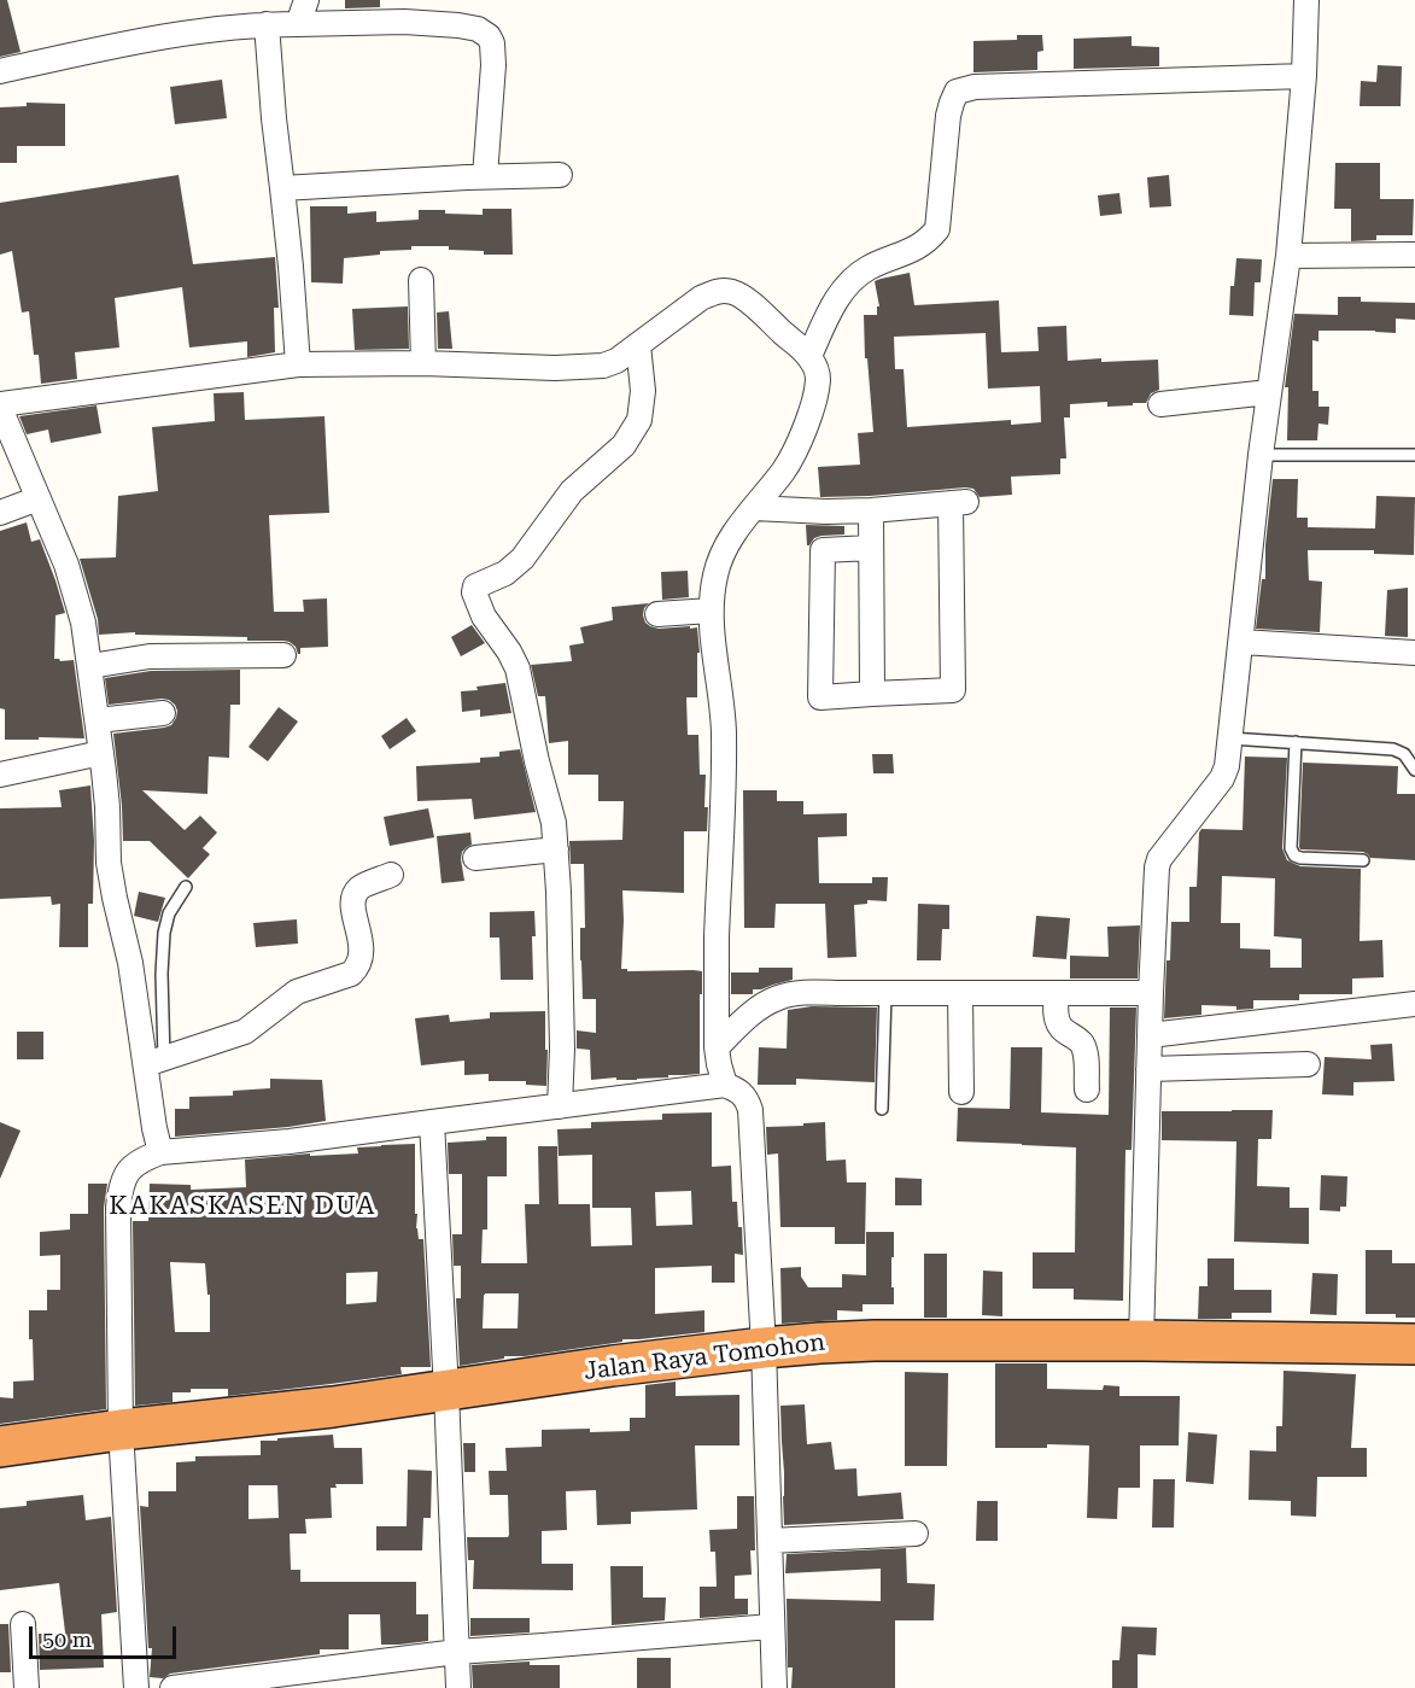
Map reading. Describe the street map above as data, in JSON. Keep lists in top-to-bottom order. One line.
{"streets":{"highway":["Jalan Raya Tomohon"]},"districts":["KAKASKASEN DUA"],"scale_bar":"50 m"}
